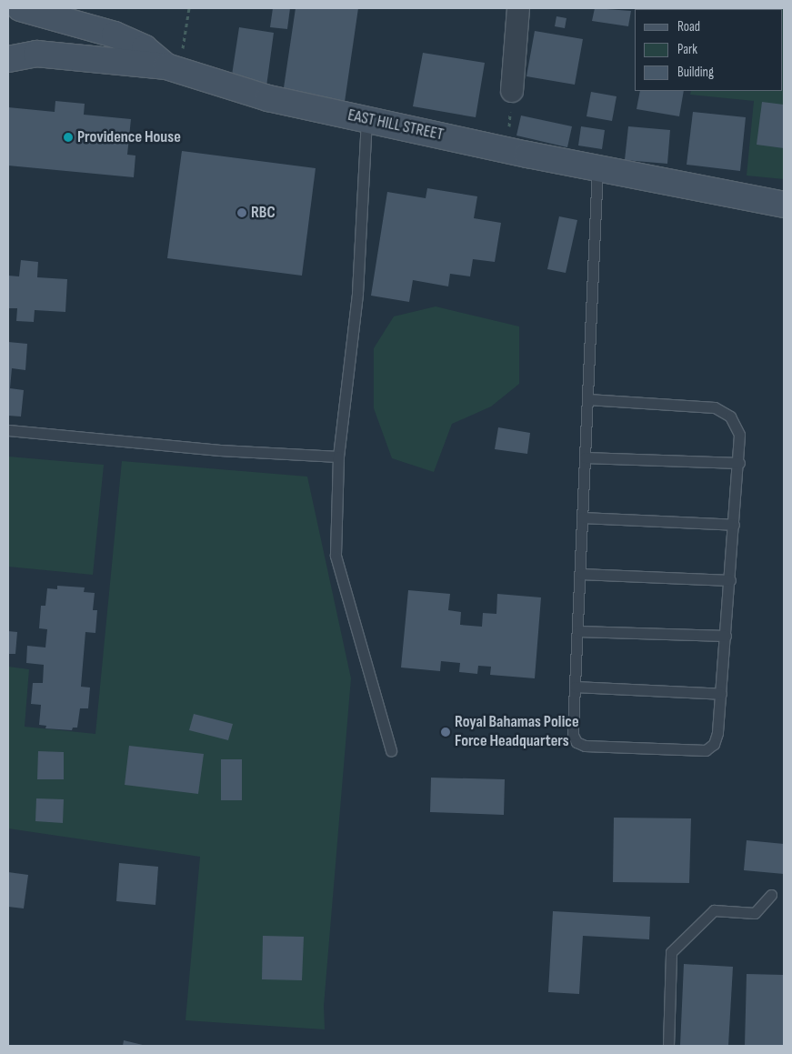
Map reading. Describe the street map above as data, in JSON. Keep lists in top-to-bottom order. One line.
{"streets":{"main road":["EAST HILL STREET"]},"places":["Providence House","RBC","Royal Bahamas Police Force Headquarters"],"legend":["Road","Park","Building"]}
